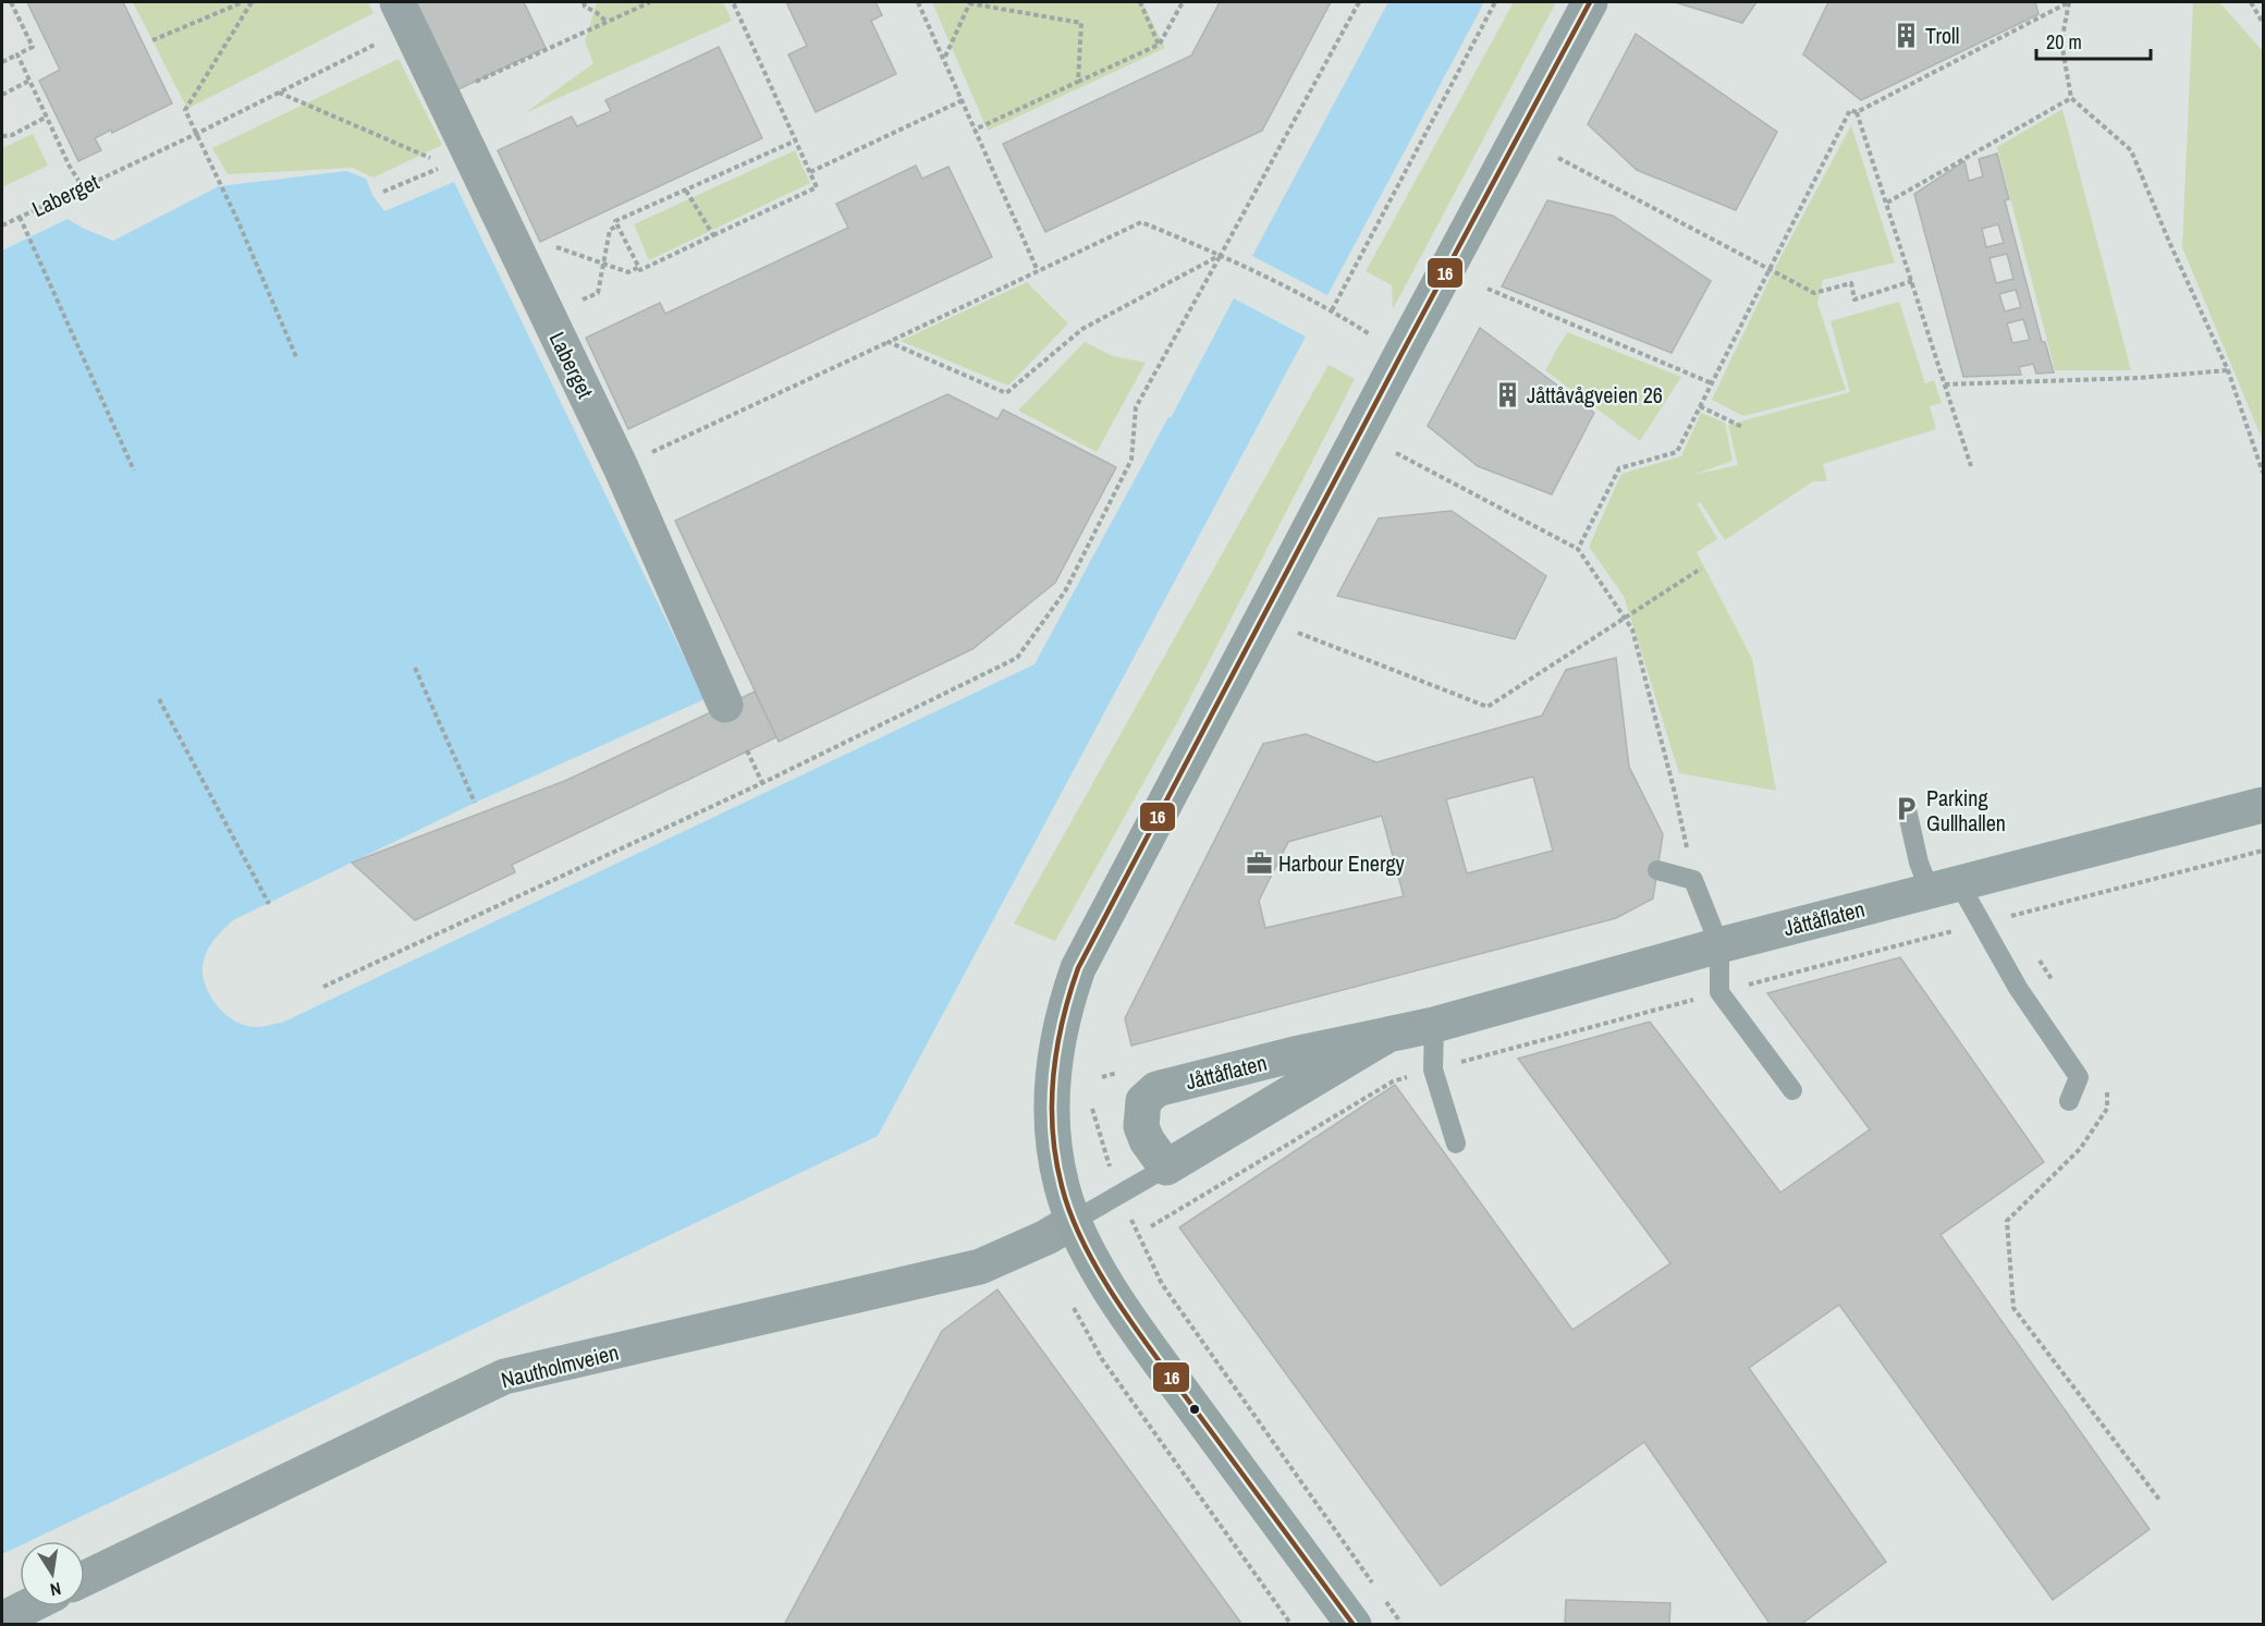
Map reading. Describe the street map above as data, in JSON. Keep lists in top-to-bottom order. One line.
{"streets":{"street":["Laberget","Jåttåflaten","Nautholmveien"]},"crossings":[["Jåttåflaten","Nautholmveien"]],"places":{"building":["Troll","Jåttåvågveien 26"],"parking":["Parking Gullhallen"],"office":["Harbour Energy"]},"lines":["transit line 16"],"scale_bar":"20 m","north":"bottom"}
